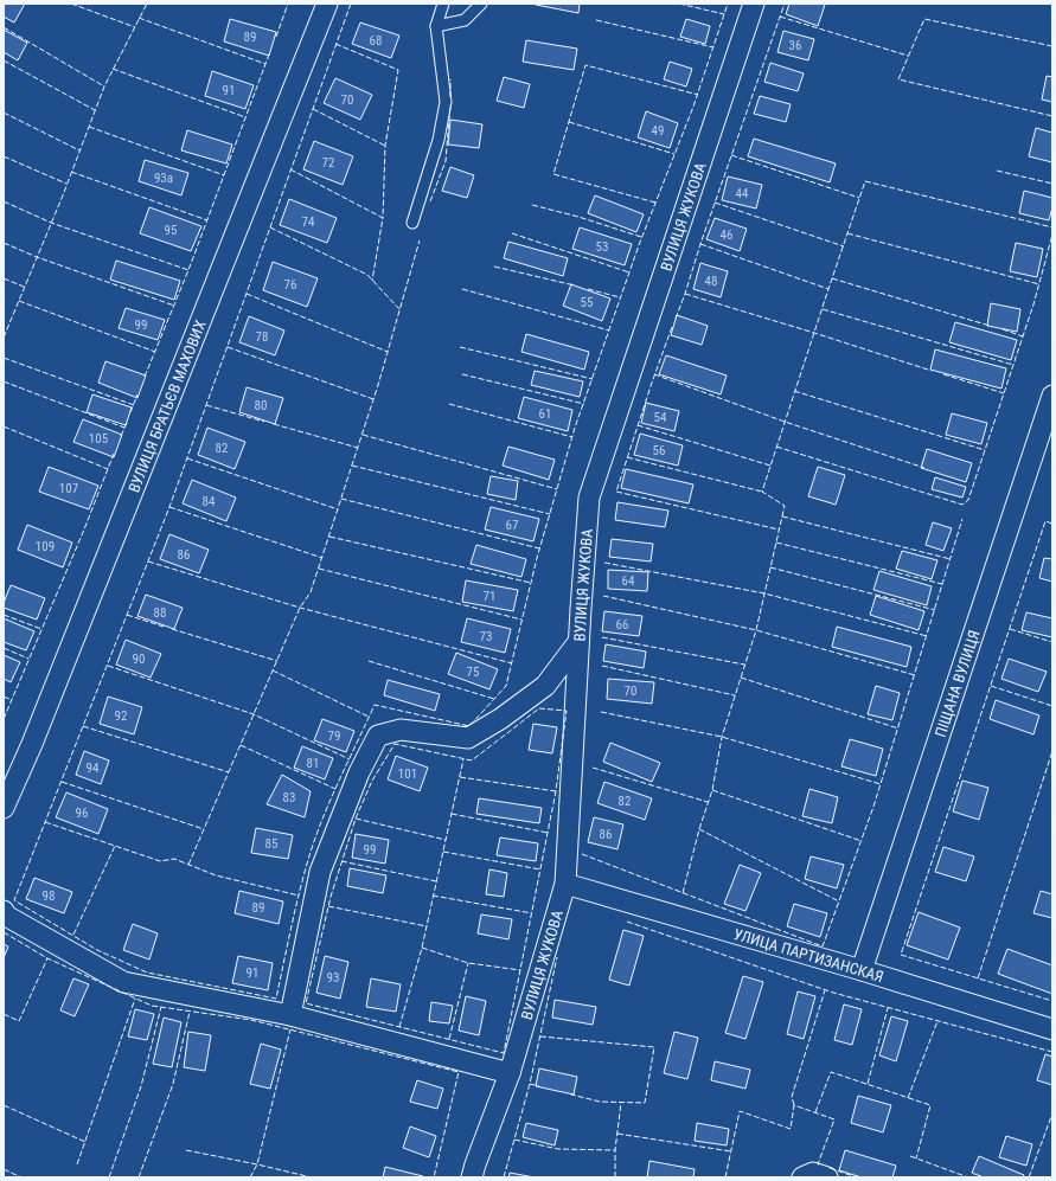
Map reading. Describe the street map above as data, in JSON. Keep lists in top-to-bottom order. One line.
{"streets":{"street":["ВУЛИЦЯ ЖУКОВА","ВУЛИЦЯ БРАТЬЄВ МАХОВИХ","ПІЩАНА ВУЛИЦЯ","УЛИЦА ПАРТИЗАНСКАЯ"]},"crossings":[["ВУЛИЦЯ ЖУКОВА","УЛИЦА ПАРТИЗАНСКАЯ"],["ПІЩАНА ВУЛИЦЯ","УЛИЦА ПАРТИЗАНСКАЯ"]],"house_numbers":["89","68","36","91","70","49","72","93а","44","74","95","46","53","48","76","55","99","78","80","61","54","105","82","56","107","84","67","109","86","64","71","88","66","73","90","75","70","92","79","81","94","101","83","82","96","86","85","99","98","89","91","93"]}
